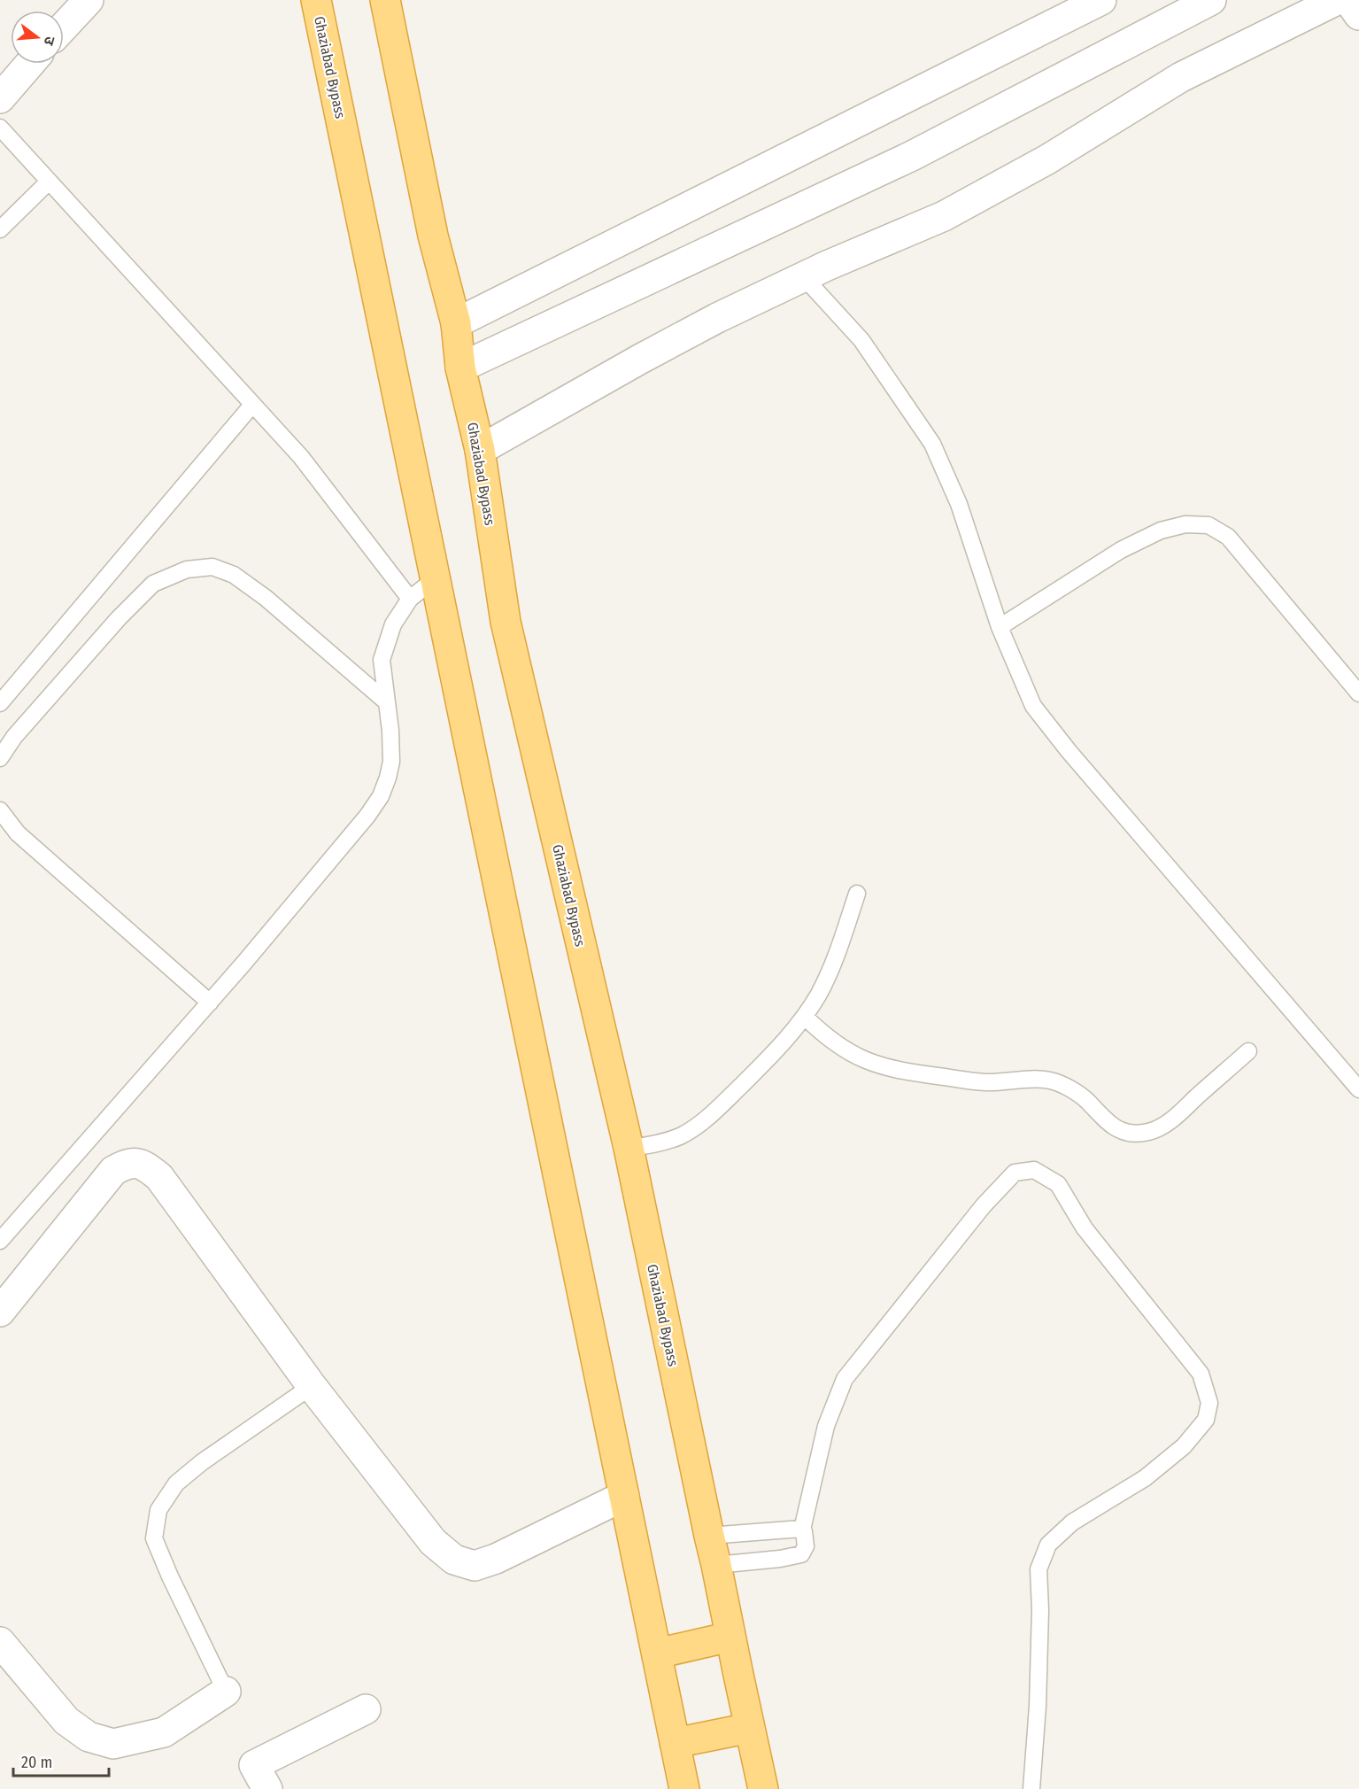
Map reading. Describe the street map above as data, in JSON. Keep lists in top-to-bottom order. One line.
{"streets":{"highway":["Ghaziabad Bypass"]},"scale_bar":"20 m","north":"right"}
